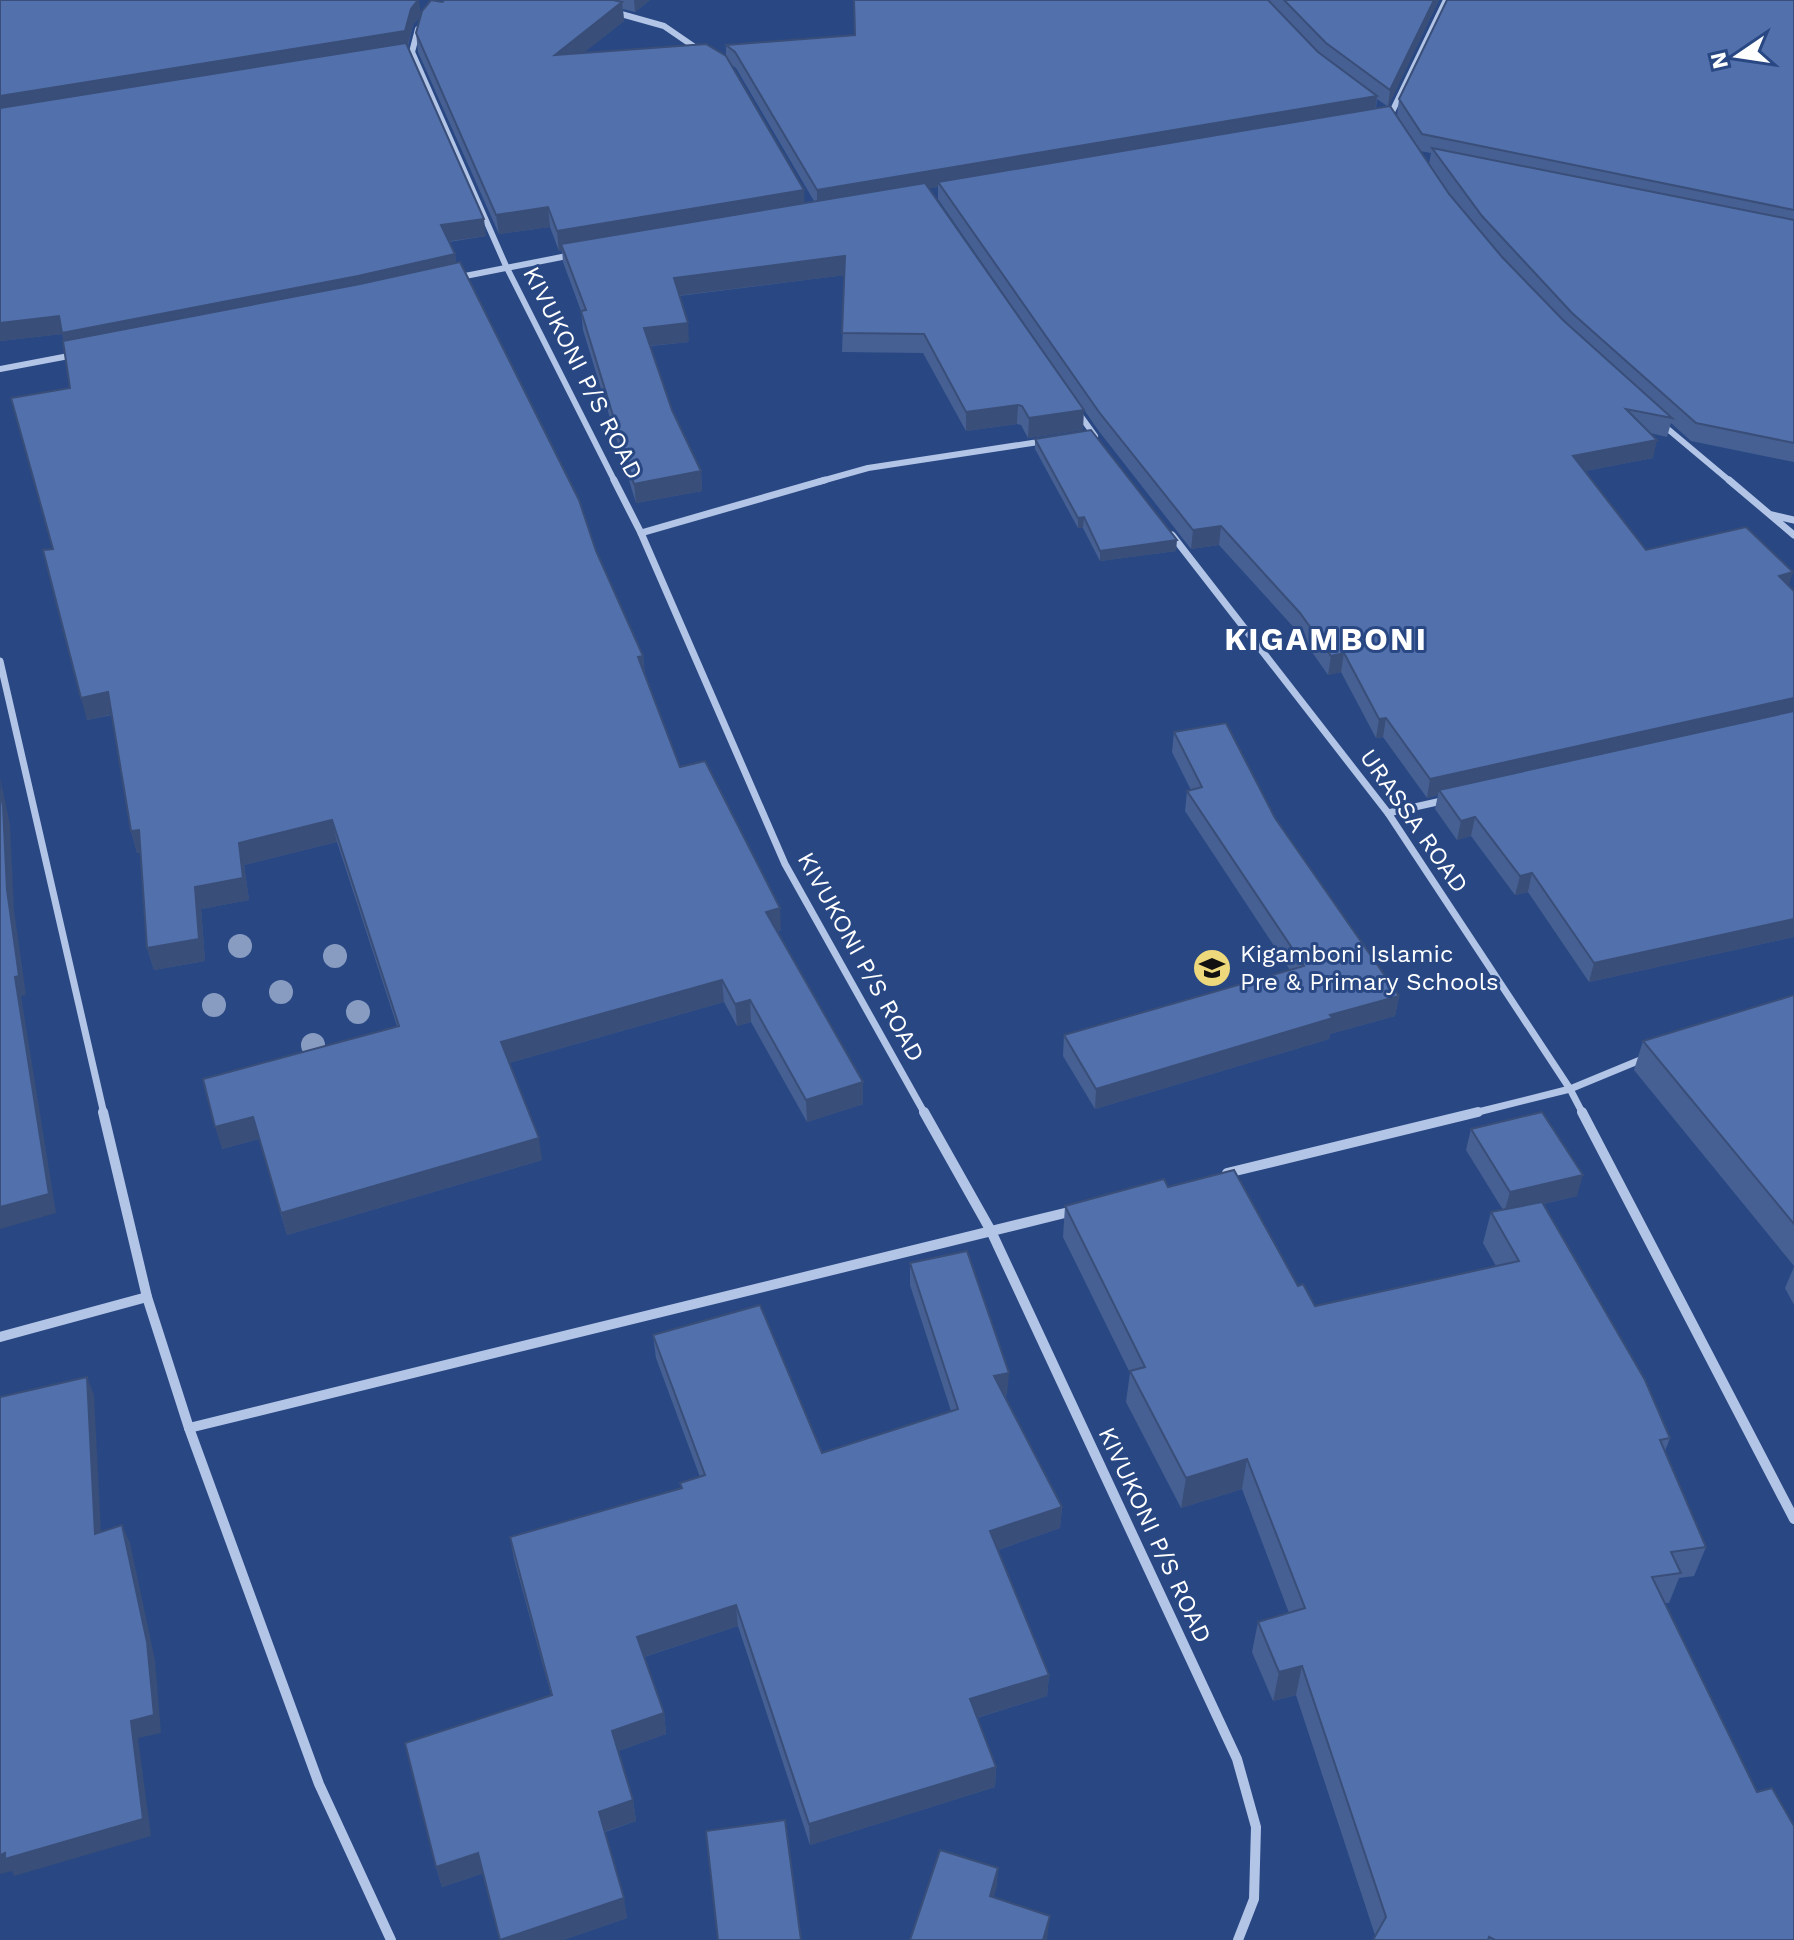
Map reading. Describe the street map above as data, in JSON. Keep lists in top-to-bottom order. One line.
{"streets":{"street":["KIVUKONI P/S ROAD","URASSA ROAD"]},"districts":["KIGAMBONI"],"places":{"school or university":["Kigamboni Islamic Pre & Primary Schools"]},"north":"left"}
